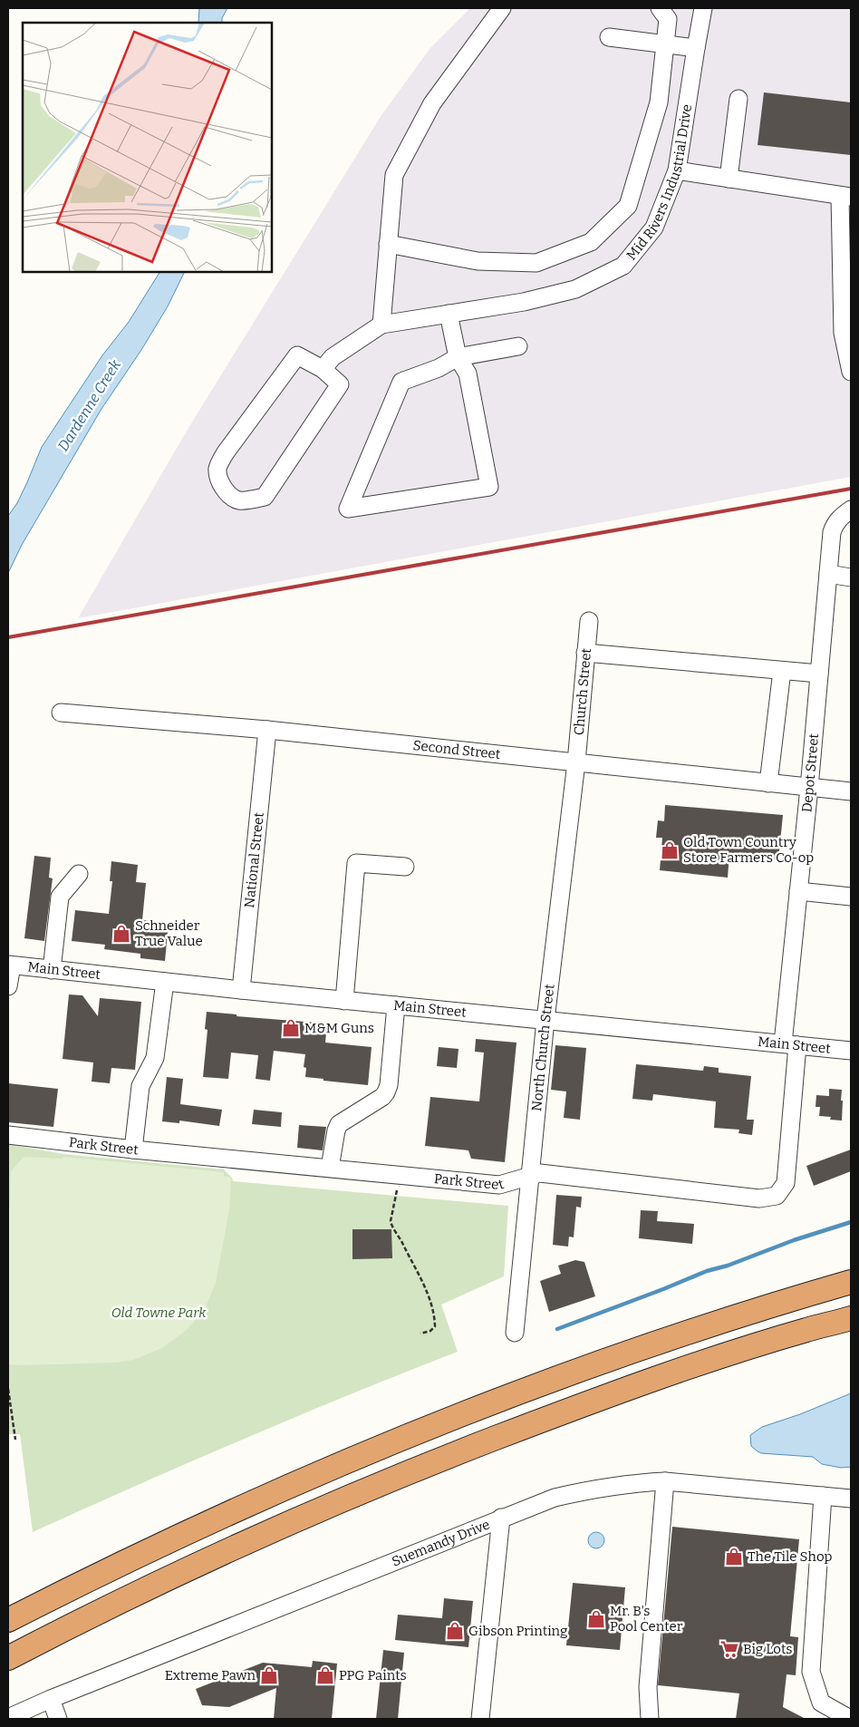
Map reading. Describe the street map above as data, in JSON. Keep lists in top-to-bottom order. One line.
{"streets":{"street":["Mid Rivers Industrial Drive","Church Street","Second Street","Depot Street","National Street","Main Street","North Church Street","Park Street","Suemandy Drive"]},"crossings":[["Church Street","Second Street"],["Church Street","North Church Street"],["Second Street","Depot Street"],["Second Street","National Street"],["Second Street","North Church Street"],["Depot Street","Main Street"],["Depot Street","Park Street"],["National Street","Main Street"],["Main Street","North Church Street"],["Main Street","Park Street"],["North Church Street","Park Street"]],"water":["Dardenne Creek"],"parks":["Old Towne Park"],"places":{"shop":["Old Town Country Store Farmers Co-op","Schneider True Value","M&M Guns","The Tile Shop","Mr. B's Pool Center","Gibson Printing","Extreme Pawn","PPG Paints"],"supermarket":["Big Lots"]}}
